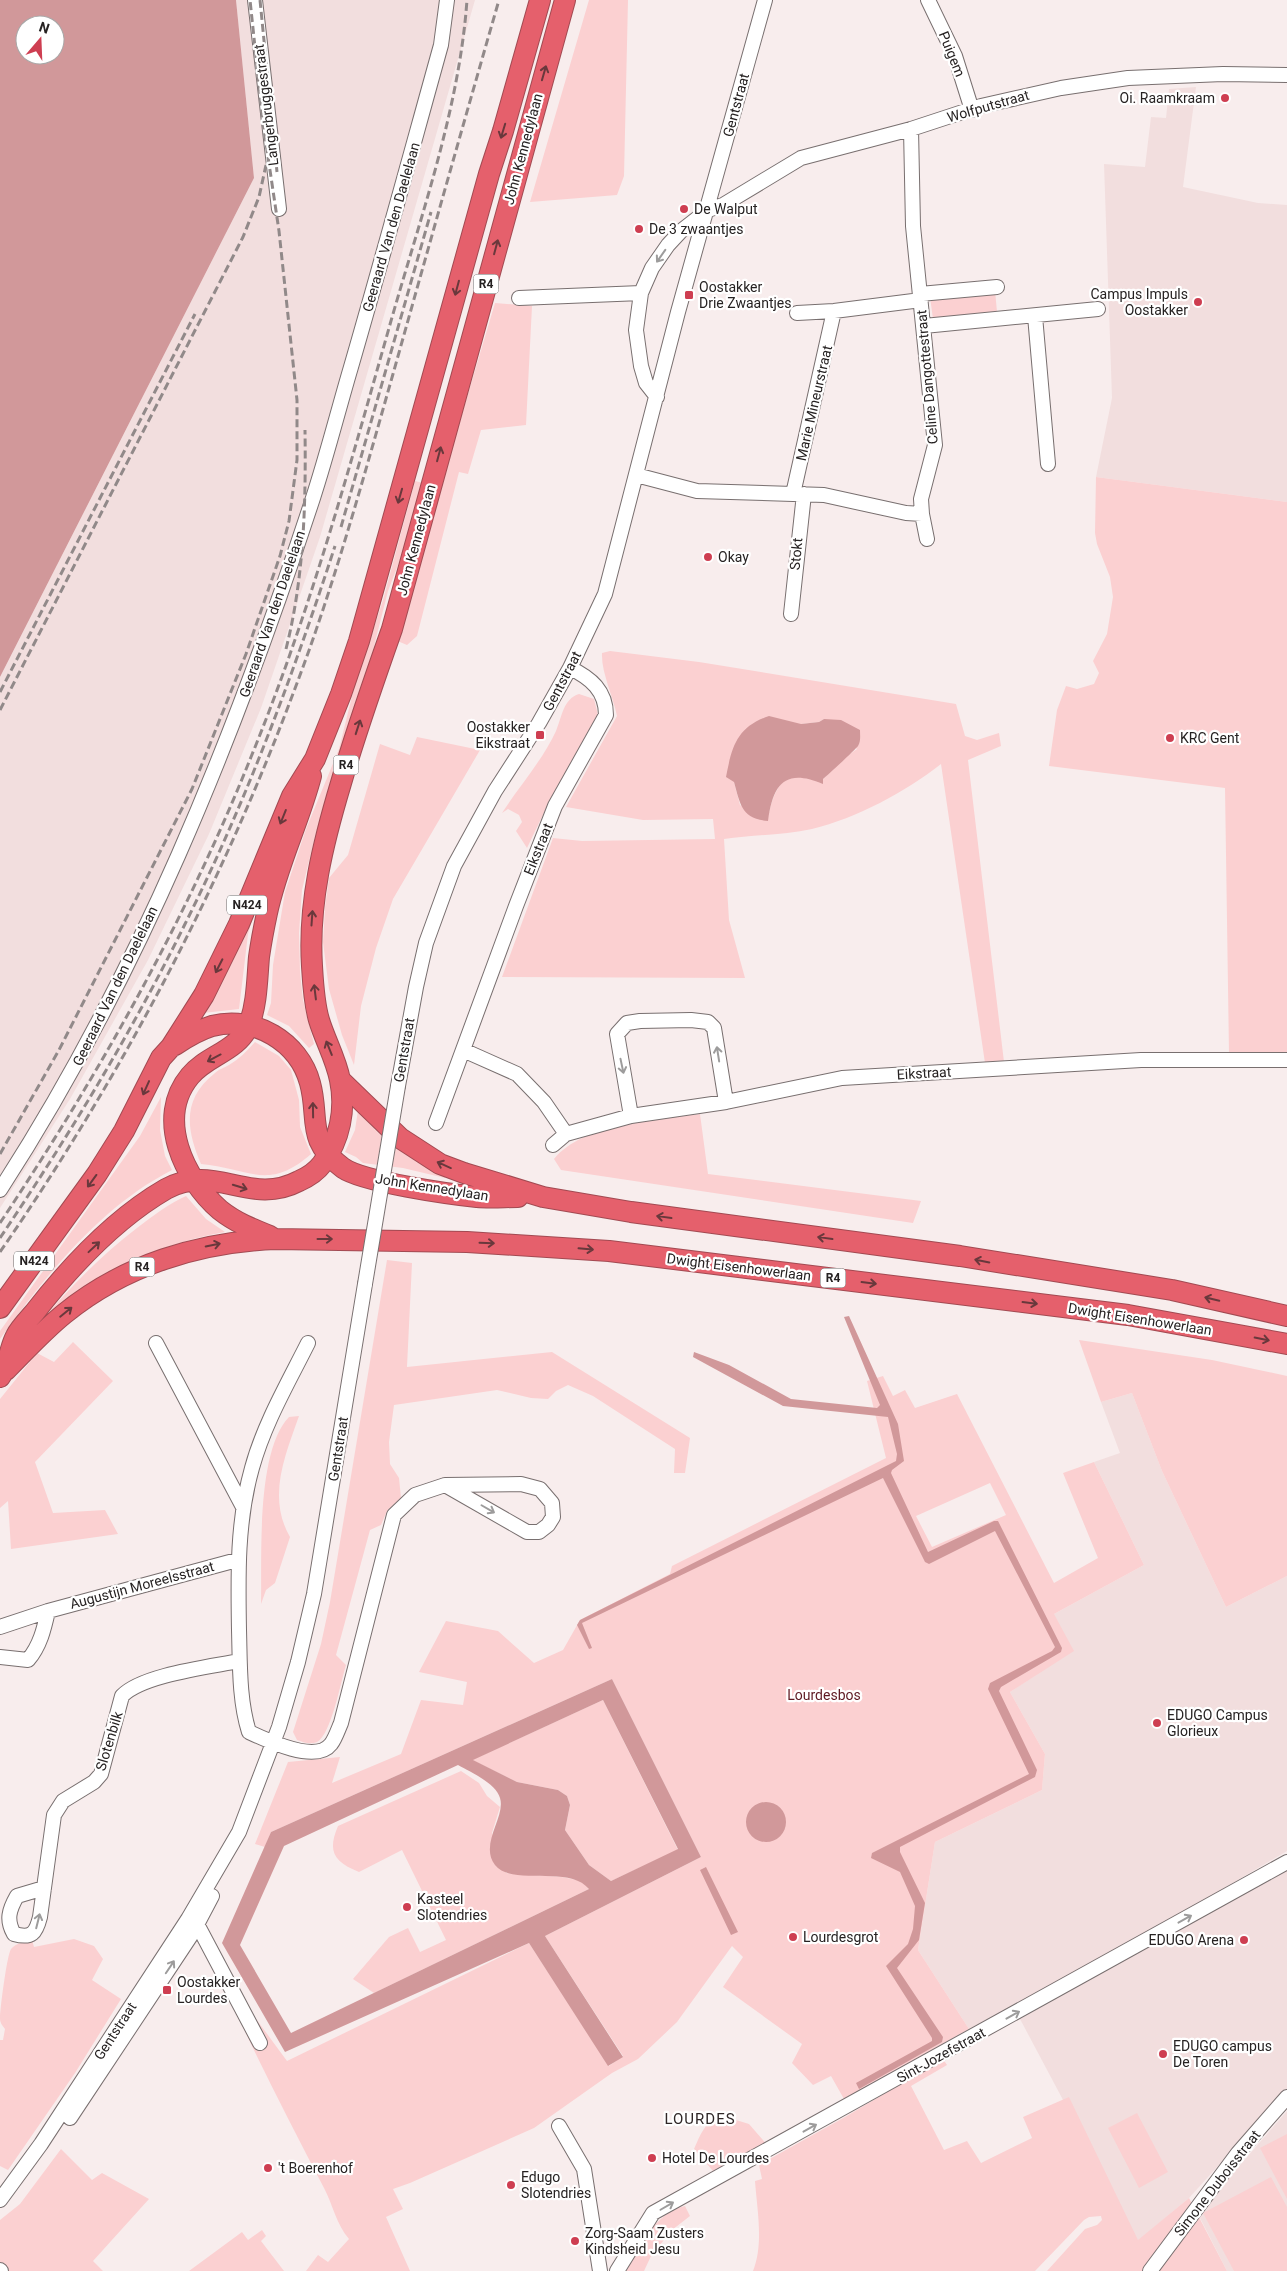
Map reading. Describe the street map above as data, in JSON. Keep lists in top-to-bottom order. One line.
{"streets":{"highway":["John Kennedylaan","R4","N424","Dwight Eisenhowerlaan"],"street":["Puigem","Langerbruggestraat","Gentstraat","Wolfputstraat","Geeraard Van den Daelelaan","Celine Dangottestraat","Marie Mineurstraat","Stokt","Eikstraat","Augustijn Moreelsstraat","Slotenbilk","Sint-Jozefstraat","Simone Duboisstraat"]},"crossings":[["Puigem","Wolfputstraat"],["Gentstraat","Wolfputstraat"],["Gentstraat","Eikstraat"],["Wolfputstraat","Celine Dangottestraat"],["John Kennedylaan","R4"],["John Kennedylaan","Dwight Eisenhowerlaan"],["Marie Mineurstraat","Stokt"]],"one_way":["Sint-Jozefstraat"],"districts":["LOURDES"],"parks":["Lourdesbos"],"places":{"other":["Oi. Raamkraam","De Walput","De 3 zwaantjes","Campus Impuls Oostakker","Okay","KRC Gent","EDUGO Campus Glorieux","Kasteel Slotendries","Lourdesgrot","EDUGO Arena","EDUGO campus De Toren","Hotel De Lourdes","'t Boerenhof","Edugo Slotendries","Zorg-Saam Zusters Kindsheid Jesu"],"transit":["Oostakker Drie Zwaantjes","Oostakker Eikstraat","Oostakker Lourdes"]},"north":"top"}
